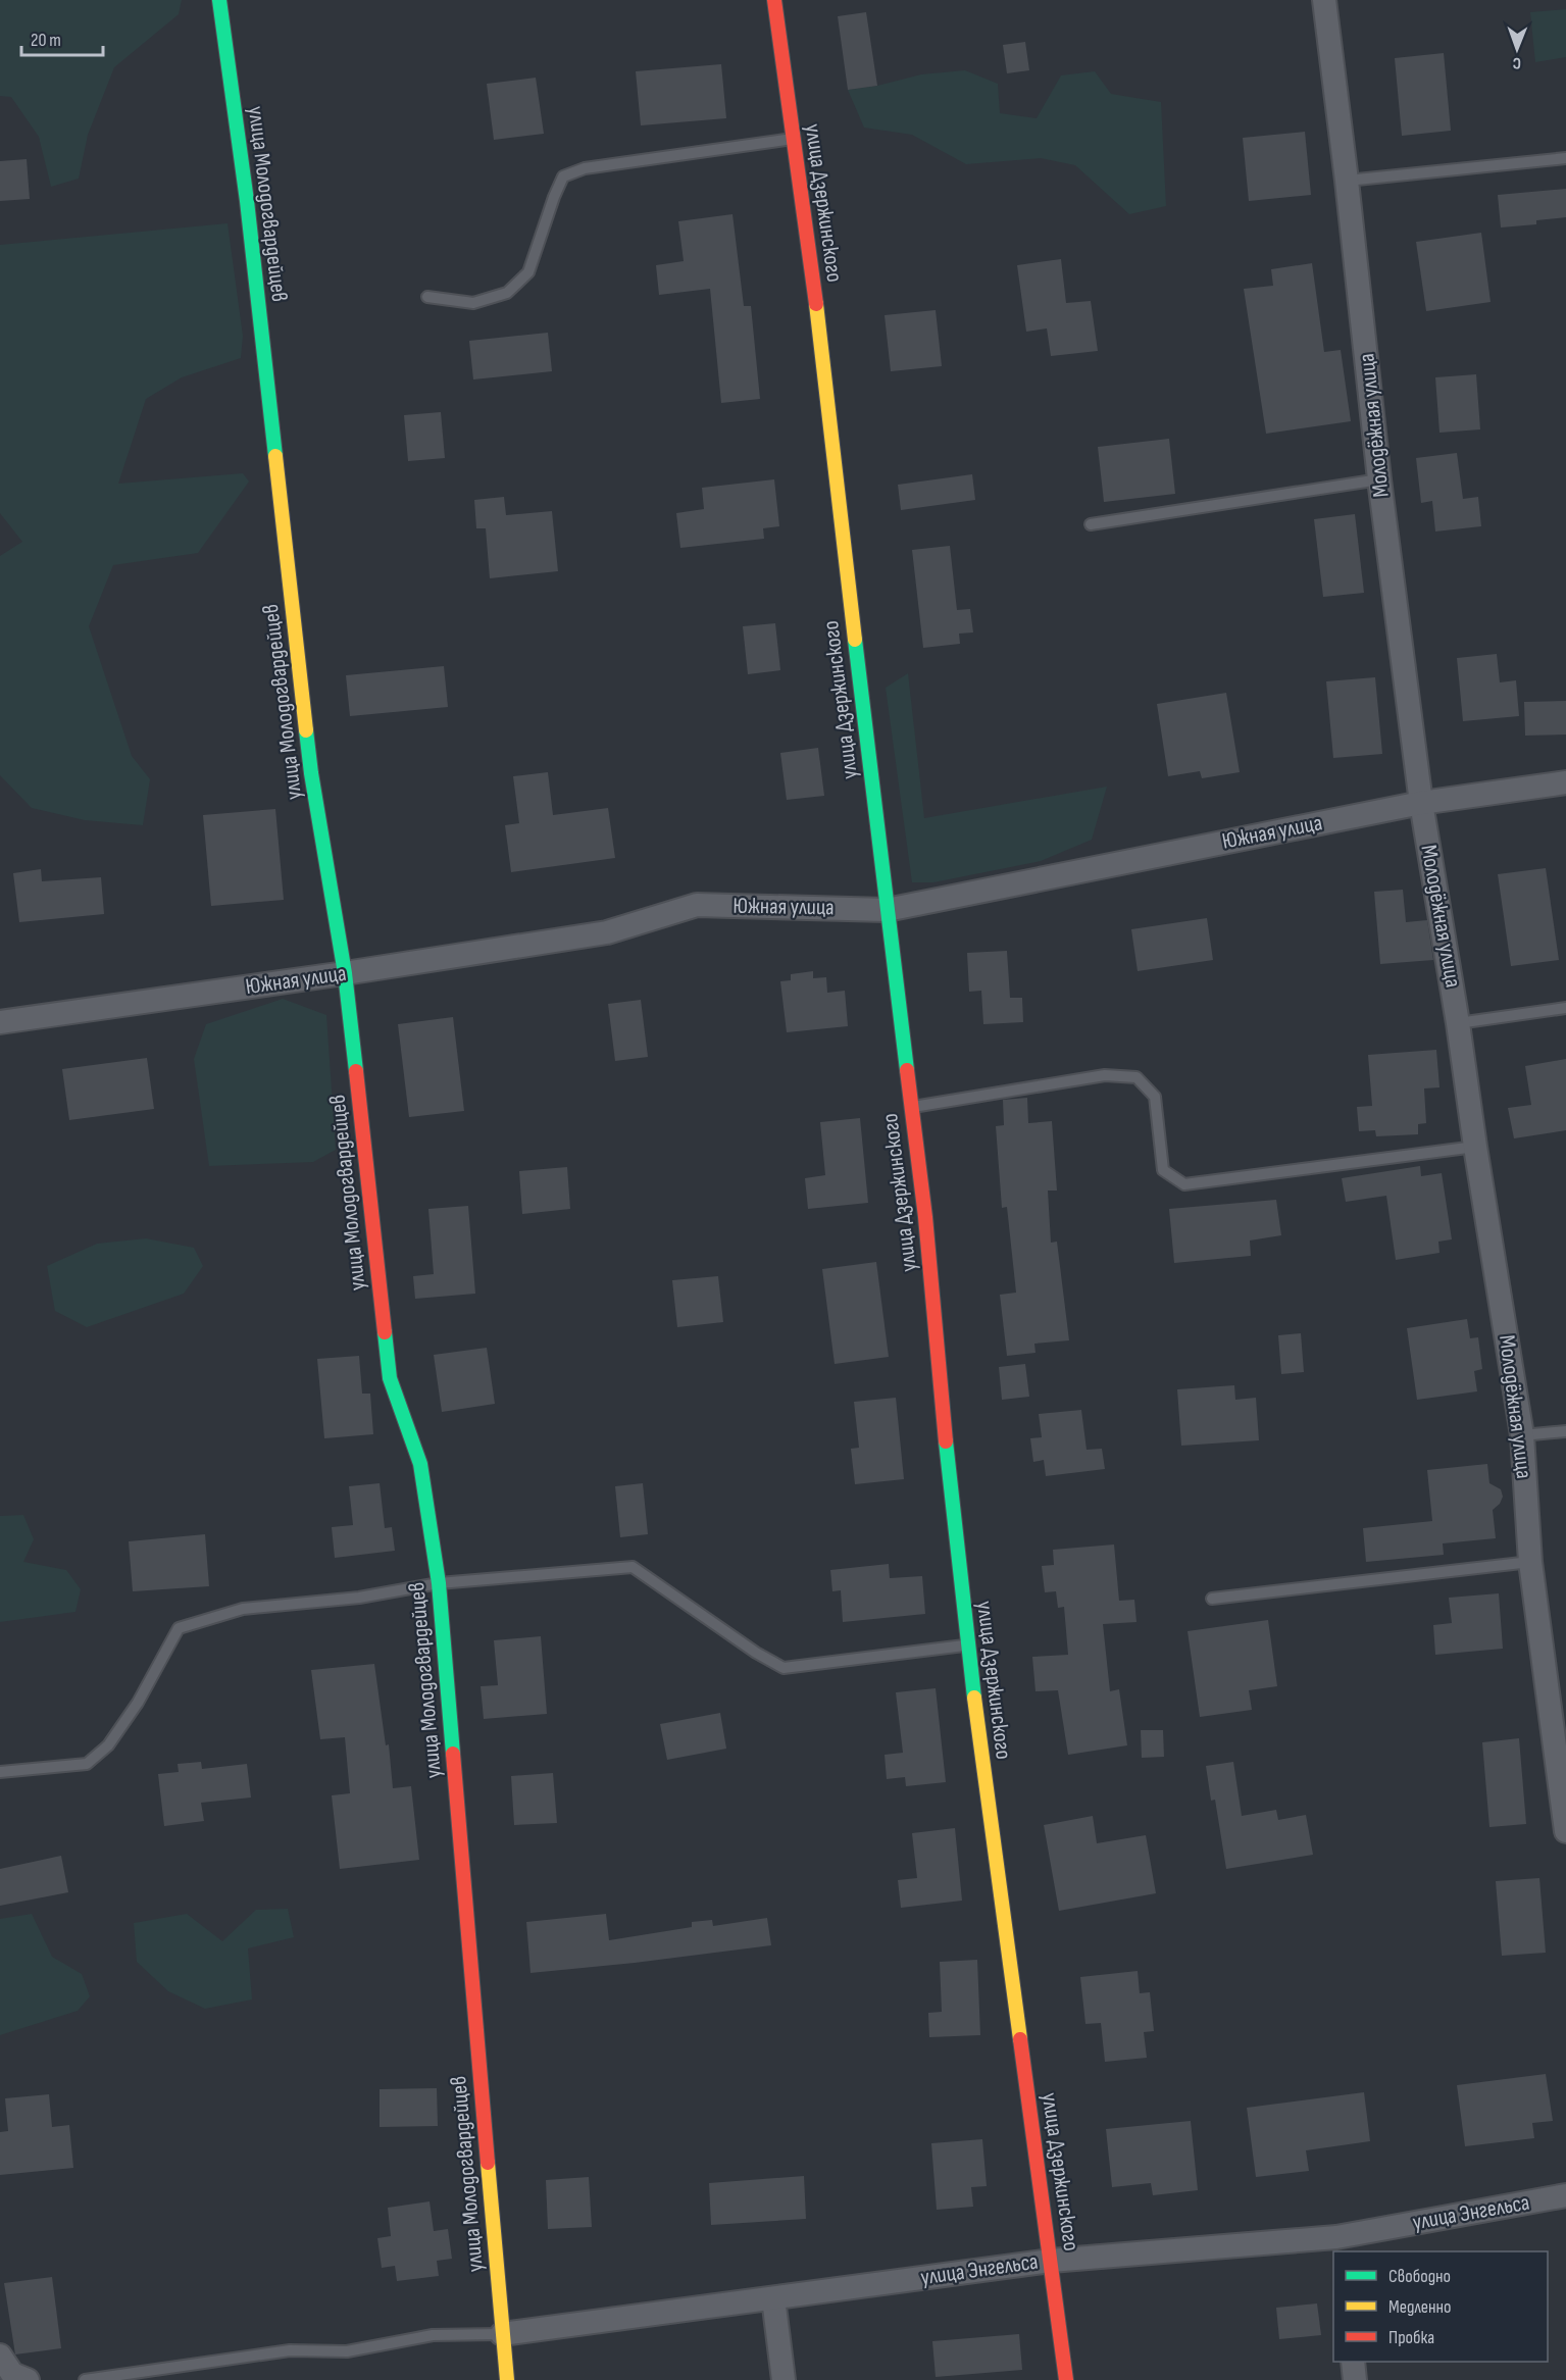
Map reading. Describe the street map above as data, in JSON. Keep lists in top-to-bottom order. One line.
{"streets":{"street":["улица Дзержинского","улица Молодогвардейцев","Молодёжная улица","Южная улица","улица Энгельса"]},"crossings":[["улица Дзержинского","Южная улица"],["улица Дзержинского","улица Энгельса"],["улица Молодогвардейцев","Южная улица"],["улица Молодогвардейцев","улица Энгельса"],["Молодёжная улица","Южная улица"]],"legend":["Свободно","Медленно","Пробка"],"scale_bar":"20 m","north":"bottom"}
